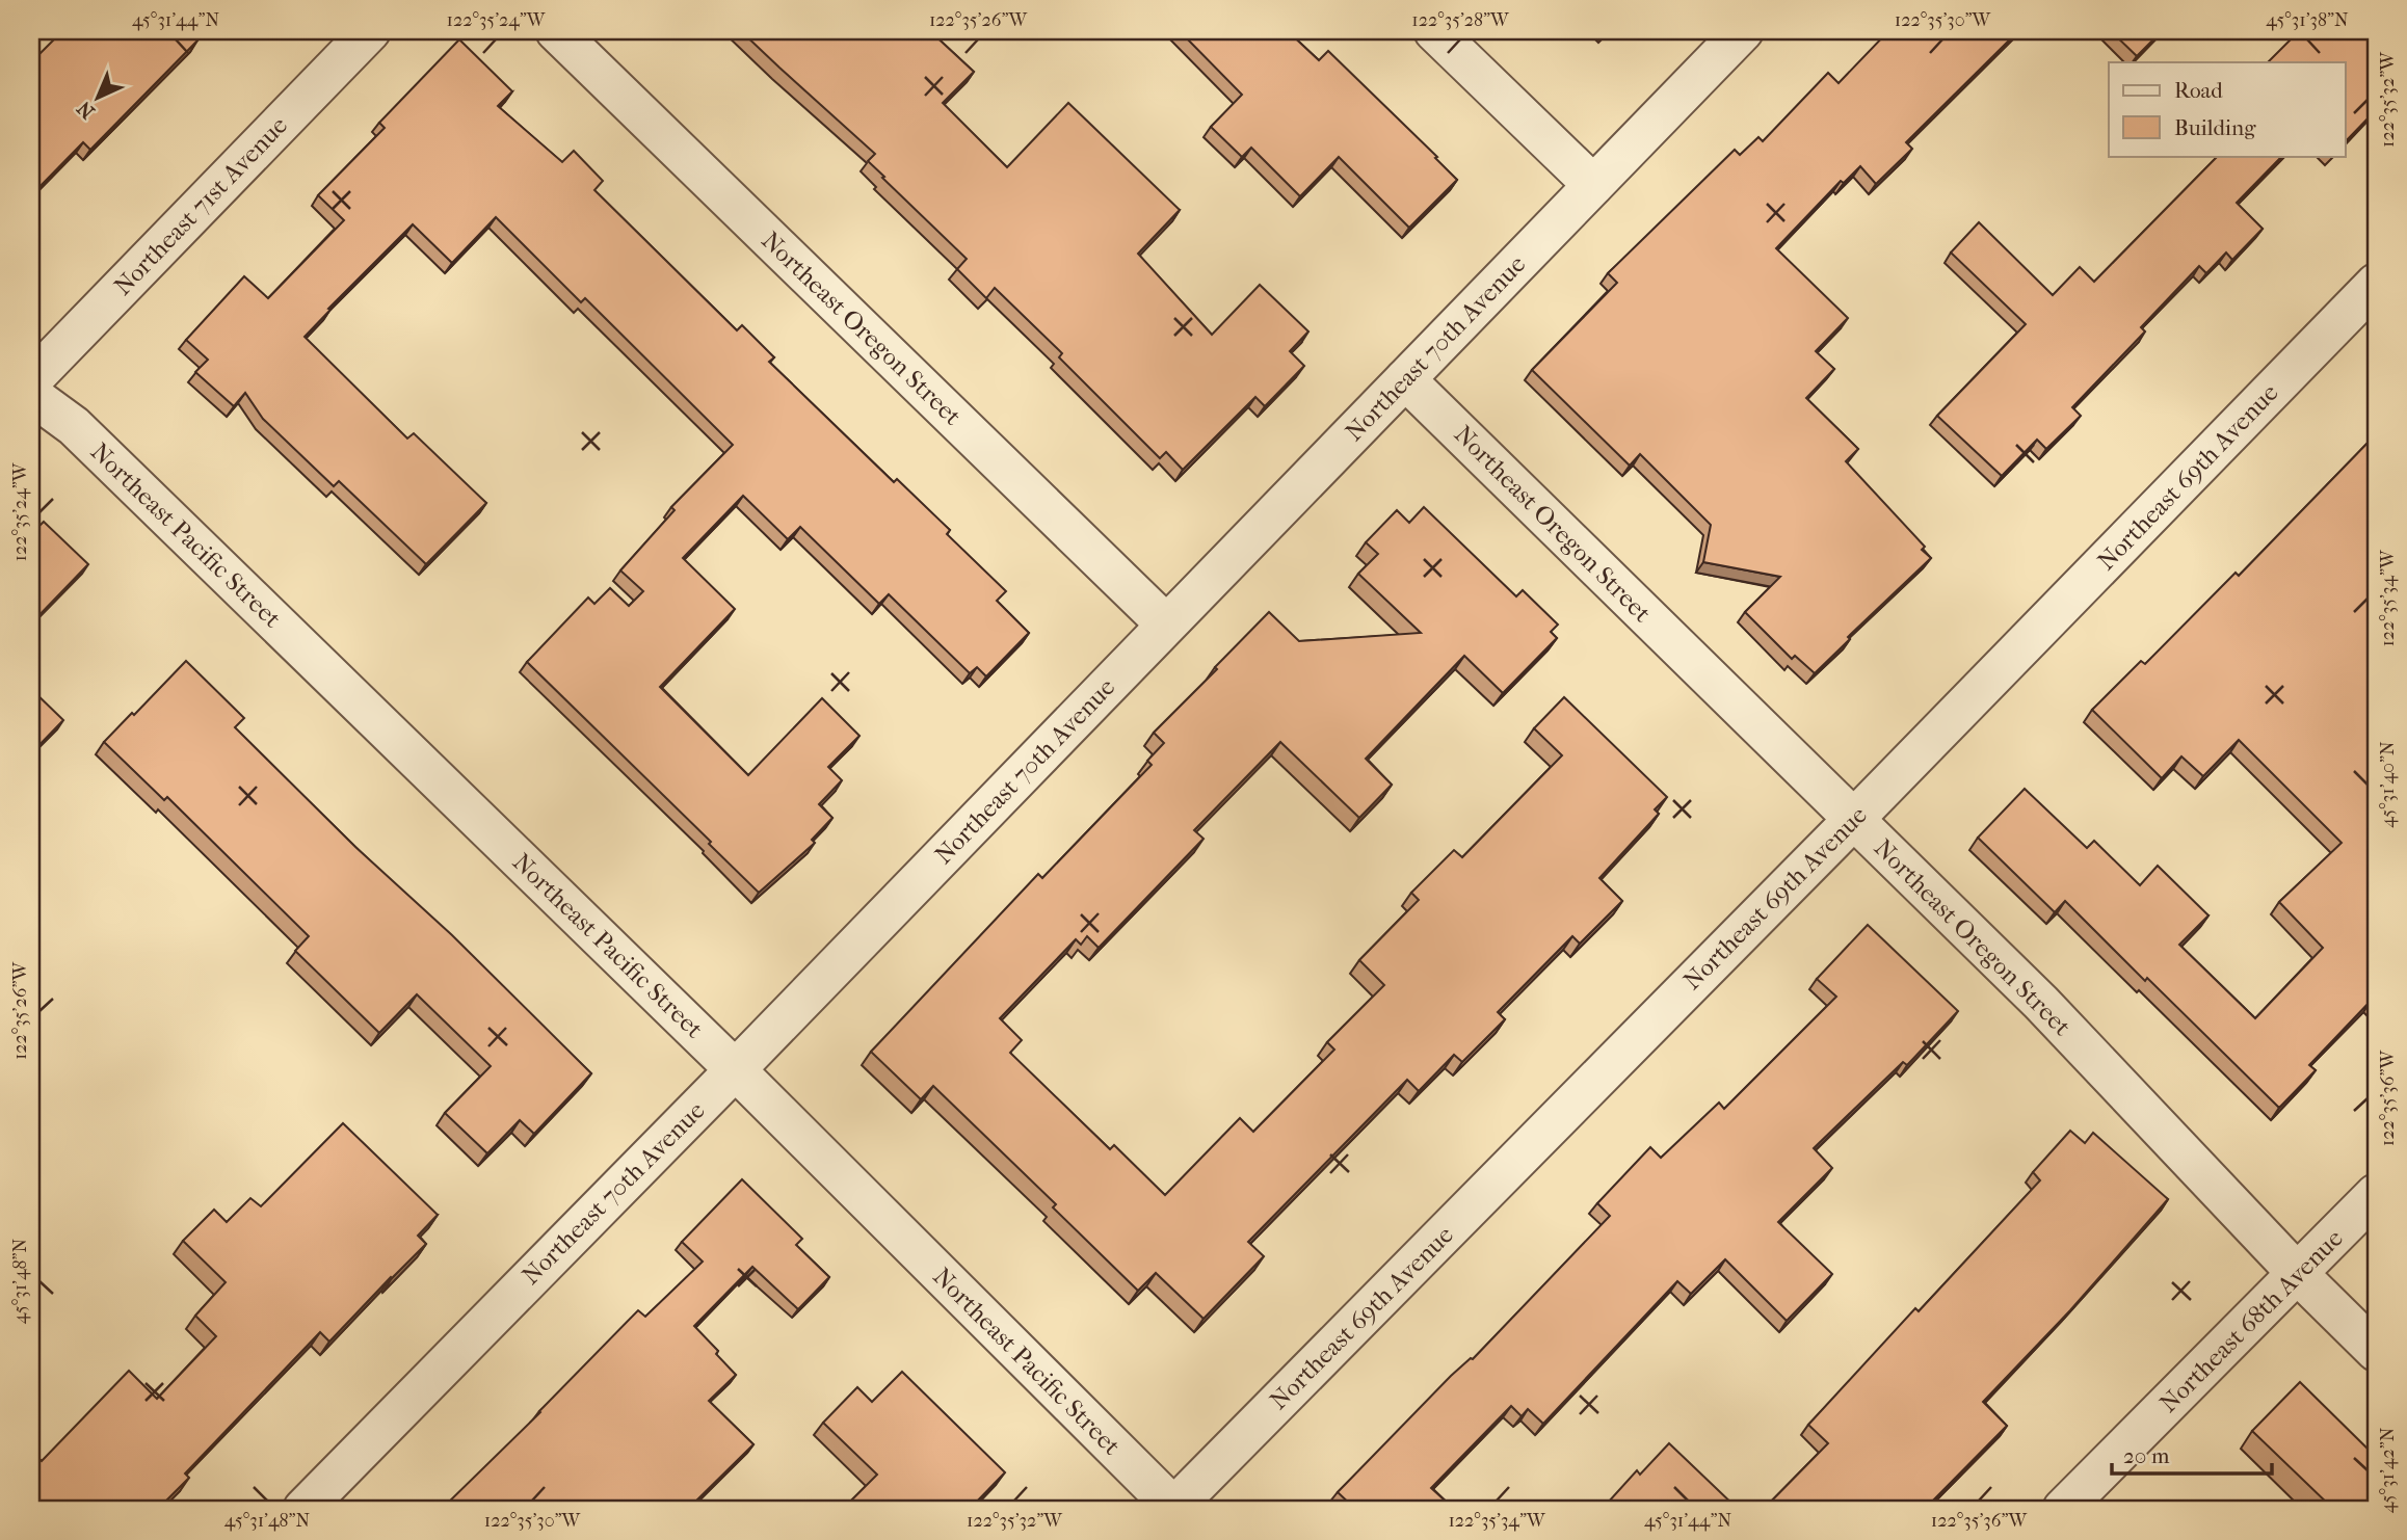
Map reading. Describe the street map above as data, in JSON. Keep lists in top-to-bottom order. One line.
{"streets":{"street":["Northeast 71st Avenue","Northeast Oregon Street","Northeast 70th Avenue","Northeast 69th Avenue","Northeast Pacific Street","Northeast 68th Avenue"]},"crossings":[["Northeast Oregon Street","Northeast 70th Avenue"],["Northeast Oregon Street","Northeast 69th Avenue"],["Northeast Oregon Street","Northeast 68th Avenue"],["Northeast 70th Avenue","Northeast Pacific Street"],["Northeast 69th Avenue","Northeast Pacific Street"]],"legend":["Road","Building"],"scale_bar":"20 m","north":"bottom left","coordinates":["45°31'44\"N","122°35'24\"W","122°35'26\"W","122°35'28\"W","122°35'30\"W","45°31'38\"N","122°35'32\"W","122°35'34\"W","45°31'40\"N","122°35'36\"W","45°31'48\"N","45°31'42\"N"]}
